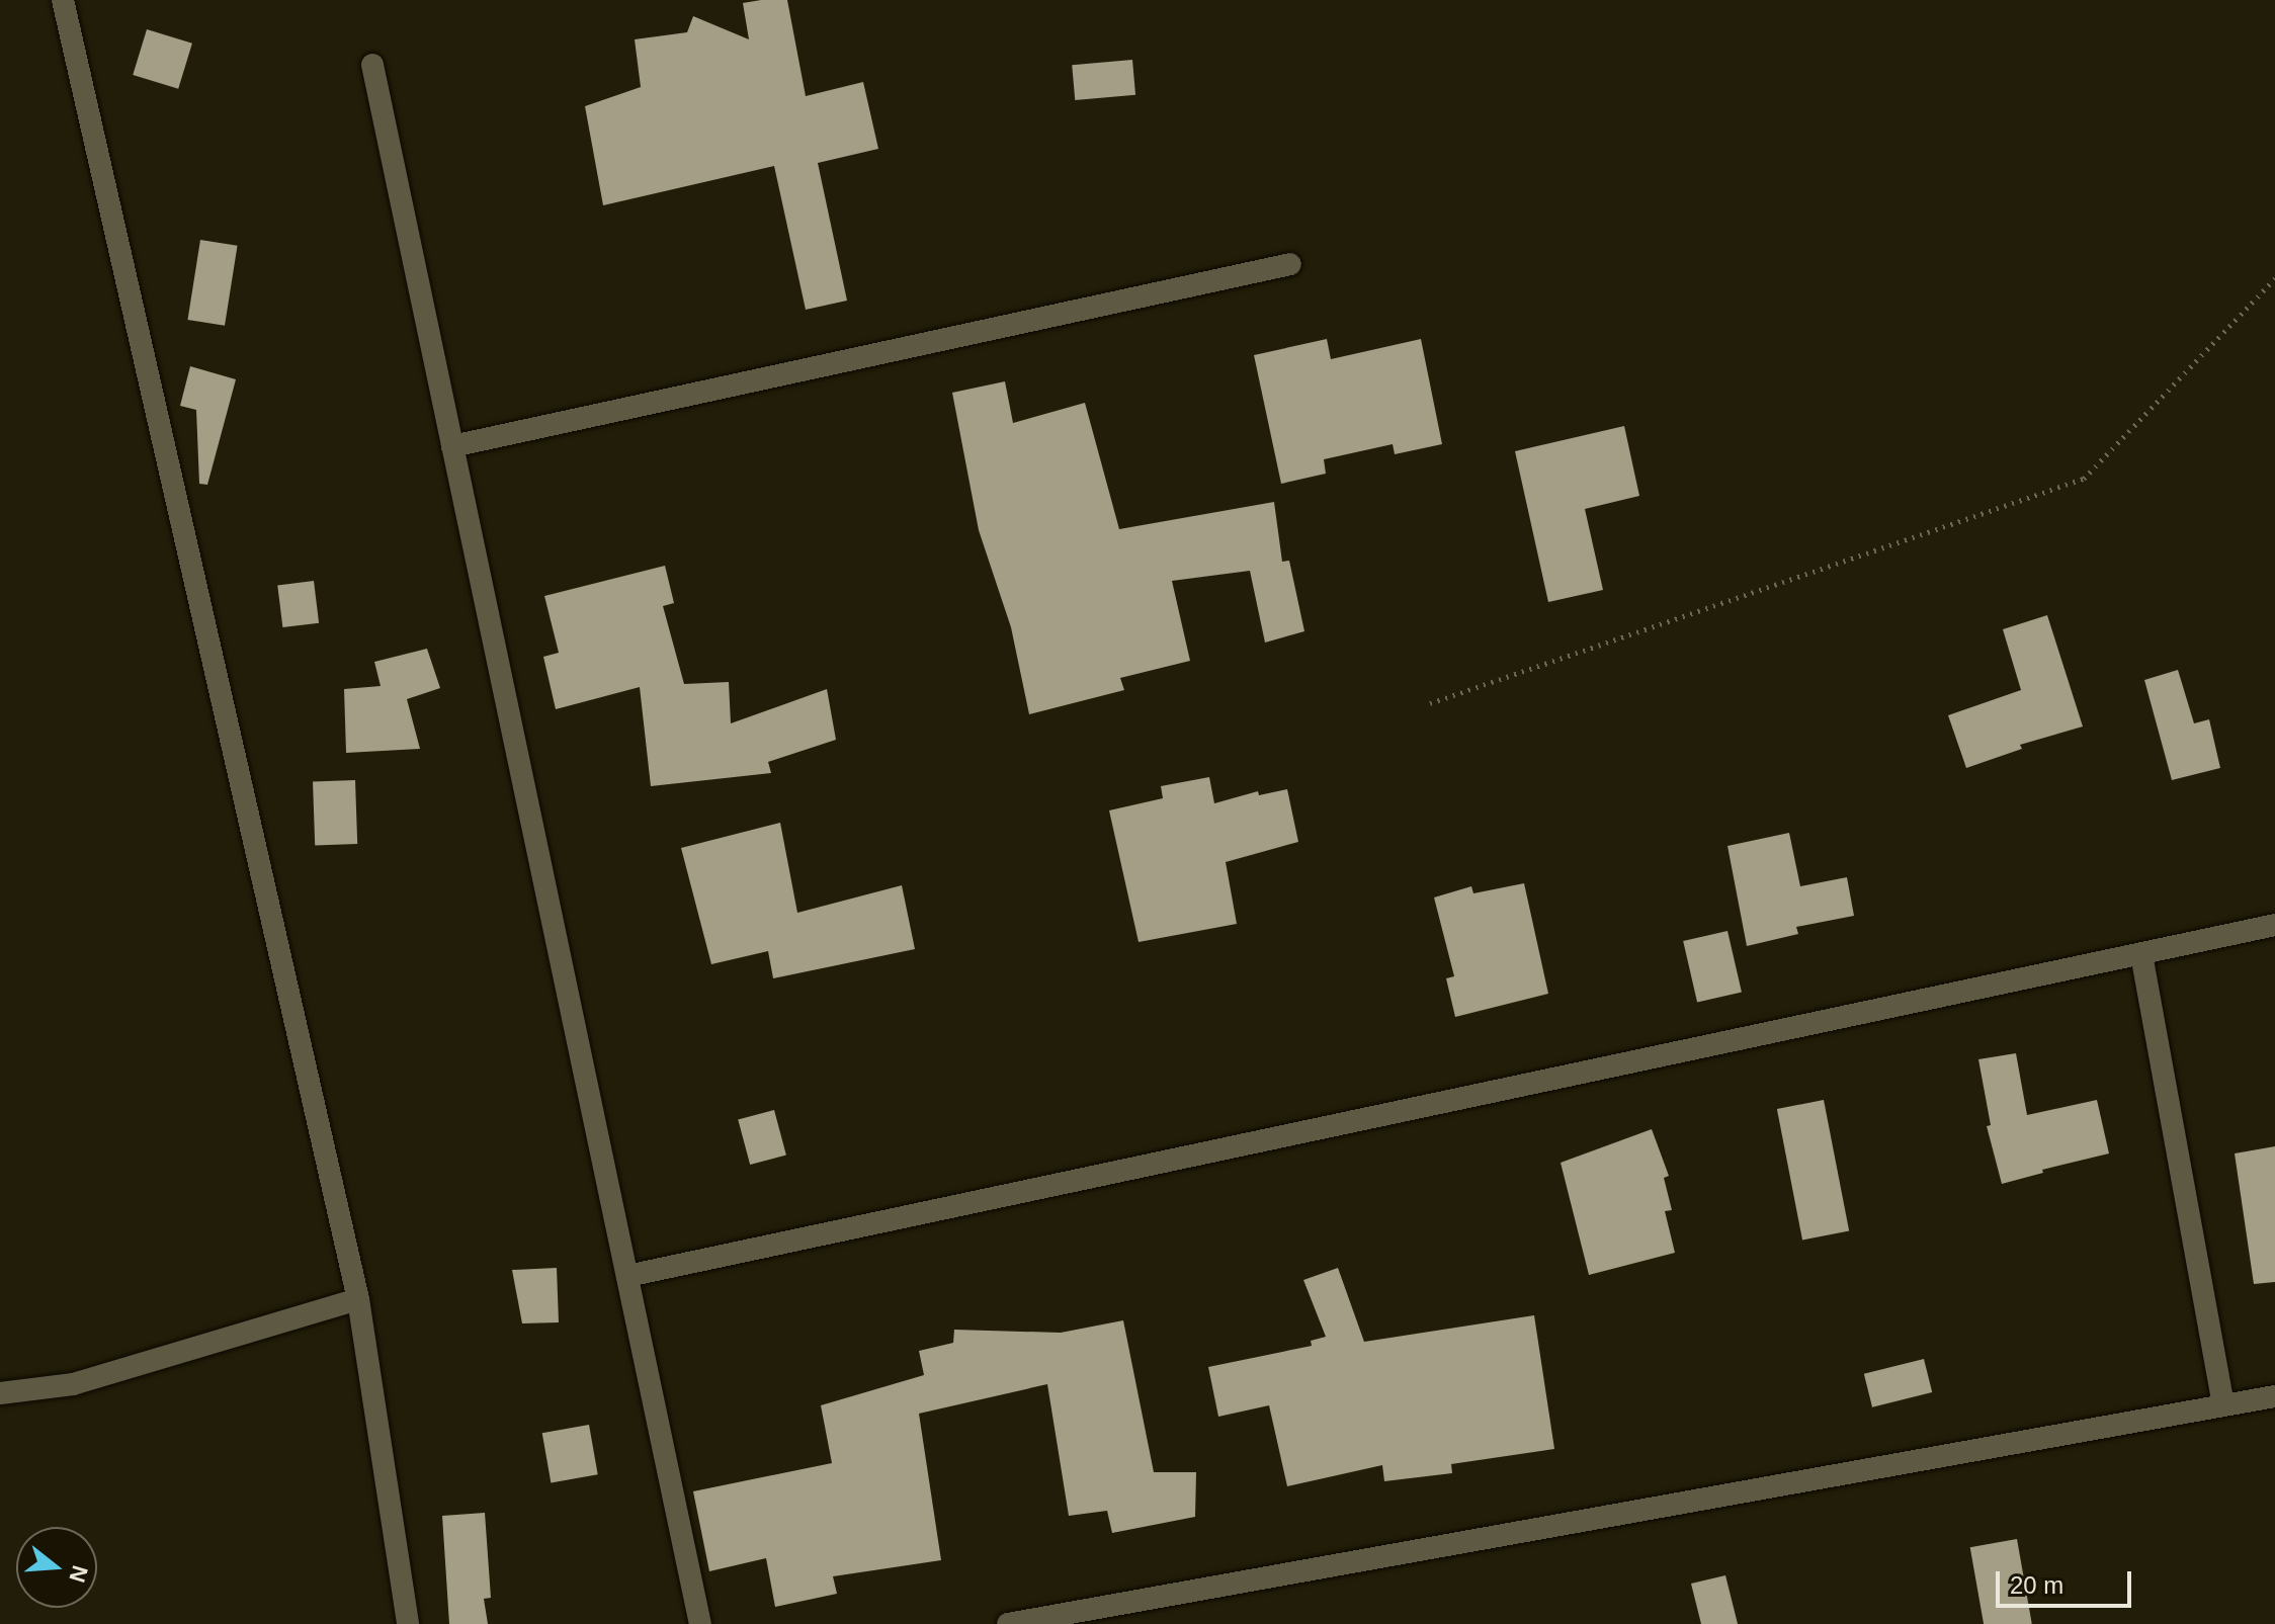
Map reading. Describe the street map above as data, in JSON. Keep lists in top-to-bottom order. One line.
{"scale_bar":"20 m","north":"right"}
